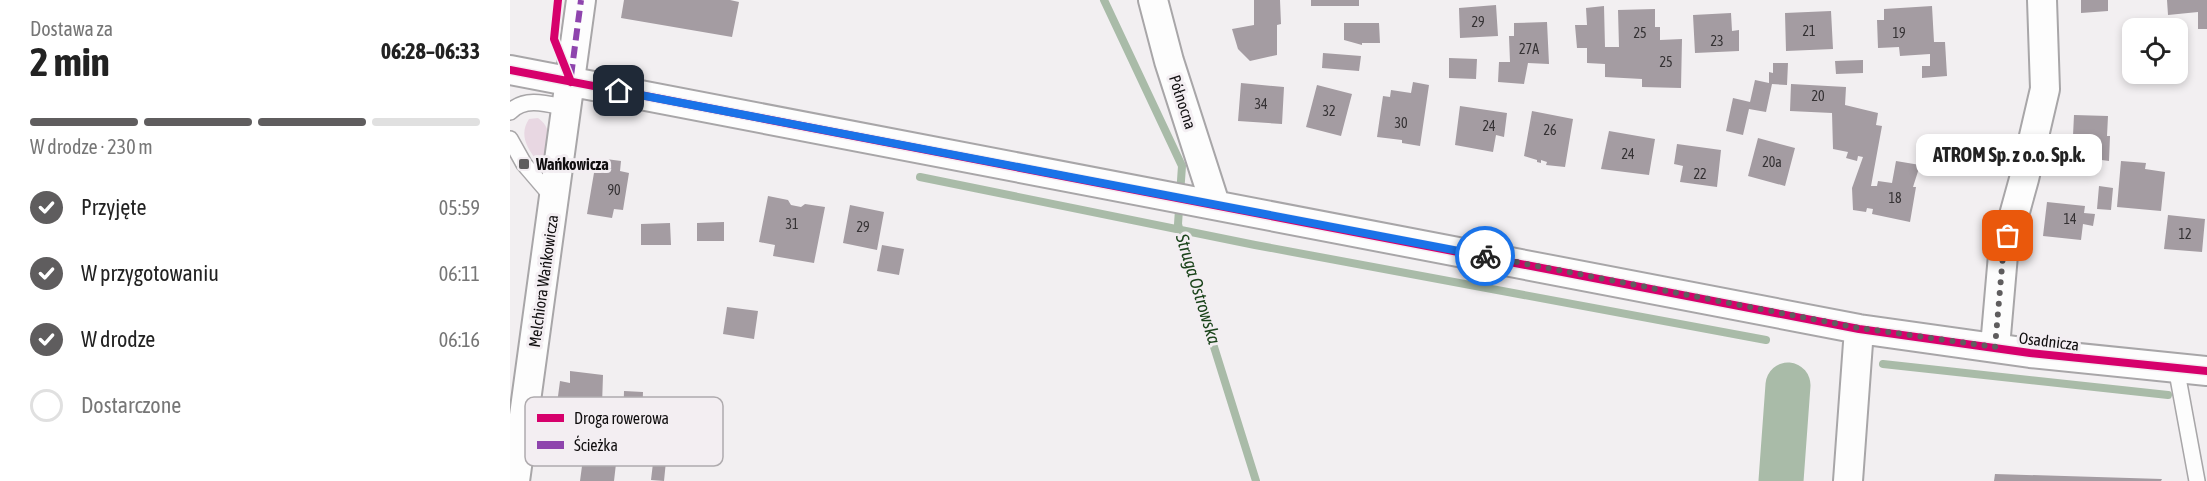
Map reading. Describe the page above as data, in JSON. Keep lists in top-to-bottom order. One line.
{"streets":{"street":["Północna","Melchiora Wańkowicza","Osadnicza"]},"crossings":[["Północna","Osadnicza"],["Melchiora Wańkowicza","Osadnicza"]],"water":["Struga Ostrowska"],"places":{"transit":["Wańkowicza"],"other":["ATROM Sp. z o.o. Sp.k."]},"house_numbers":["29","21","25","19","23","27A","25","20","34","32","30","24","26","24","20a","22","90","18","14","31","29","12"],"legend":["Droga rowerowa","Ścieżka"],"page":{"heading":["2 min","Dostawa za","06:28–06:33"],"bar":"W drodze · 230 m","bubble":"ATROM Sp. z o.o. Sp.k.","list":[["Przyjęte","05:59"],["W przygotowaniu","06:11"],["W drodze","06:16"],"Dostarczone"]}}
